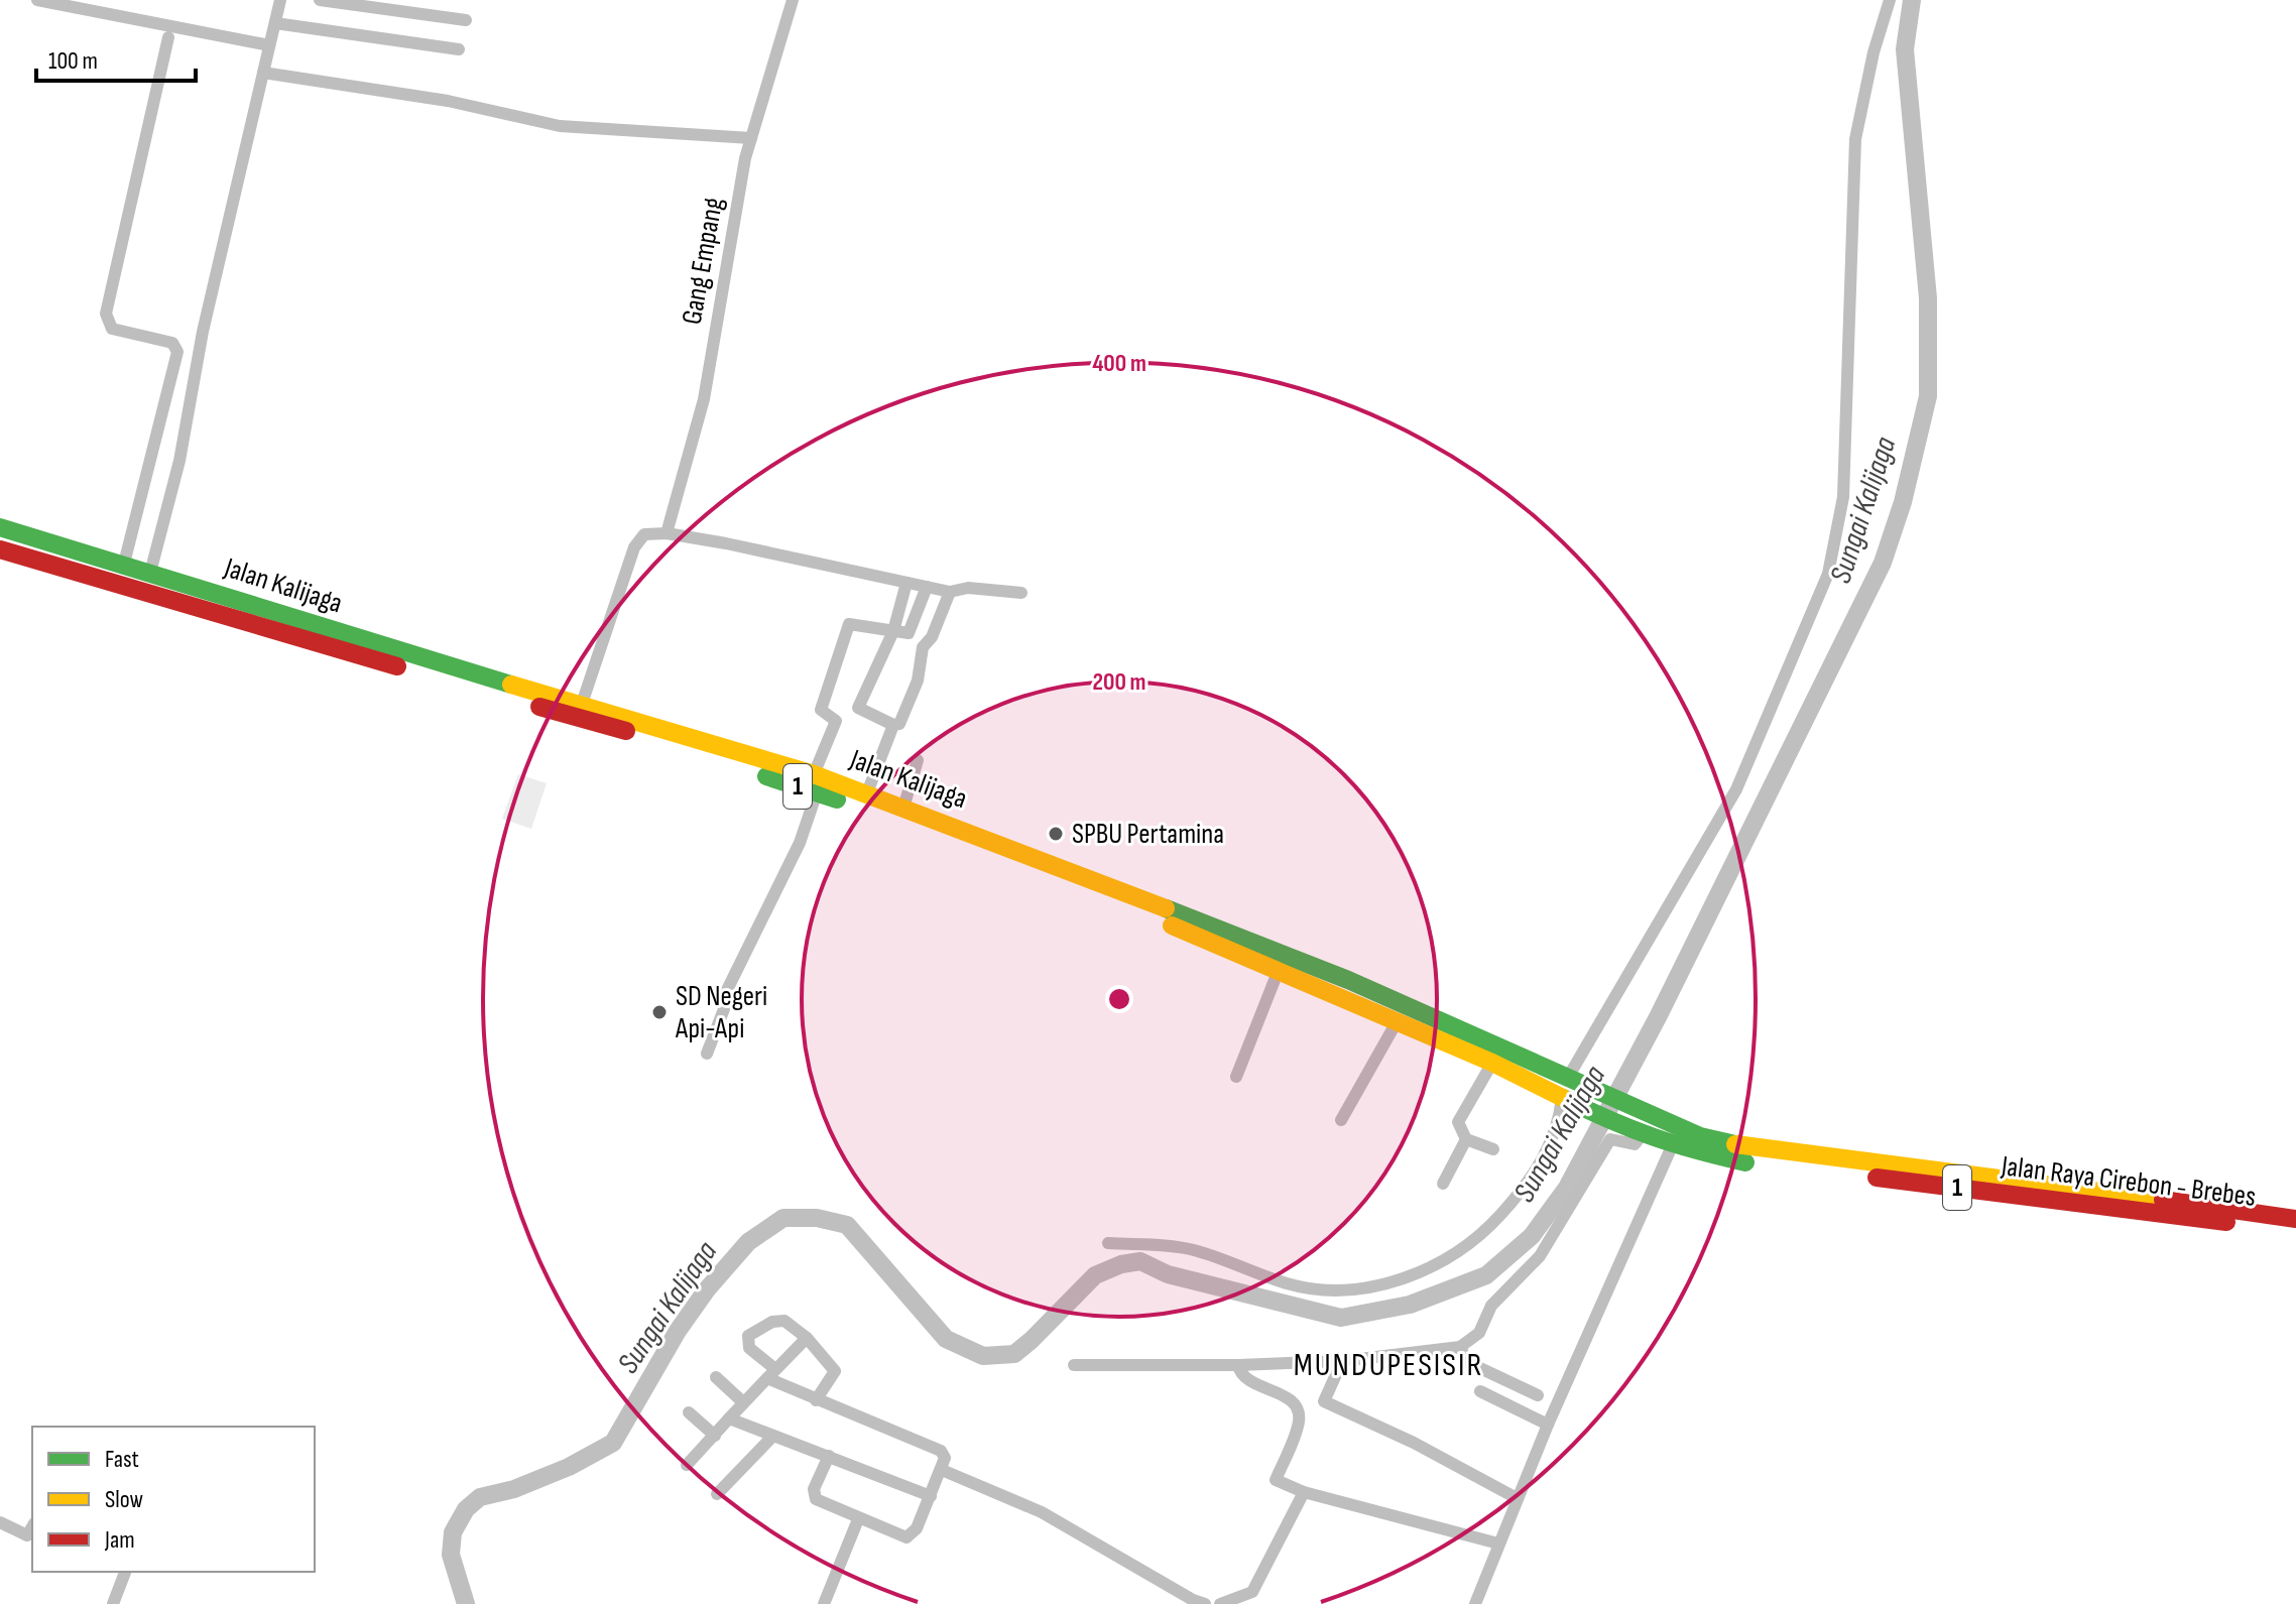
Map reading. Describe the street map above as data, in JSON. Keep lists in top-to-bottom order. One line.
{"streets":{"highway":["Jalan Kalijaga","1","Jalan Raya Cirebon - Brebes"],"street":["Gang Empang"]},"crossings":[["Jalan Kalijaga","Jalan Raya Cirebon - Brebes"]],"districts":["MUNDUPESISIR"],"water":["Sungai Kalijaga"],"places":["SPBU Pertamina","SD Negeri Api-Api"],"legend":["Fast","Slow","Jam"],"scale_bar":"100 m","rings":["400 m","200 m"]}
